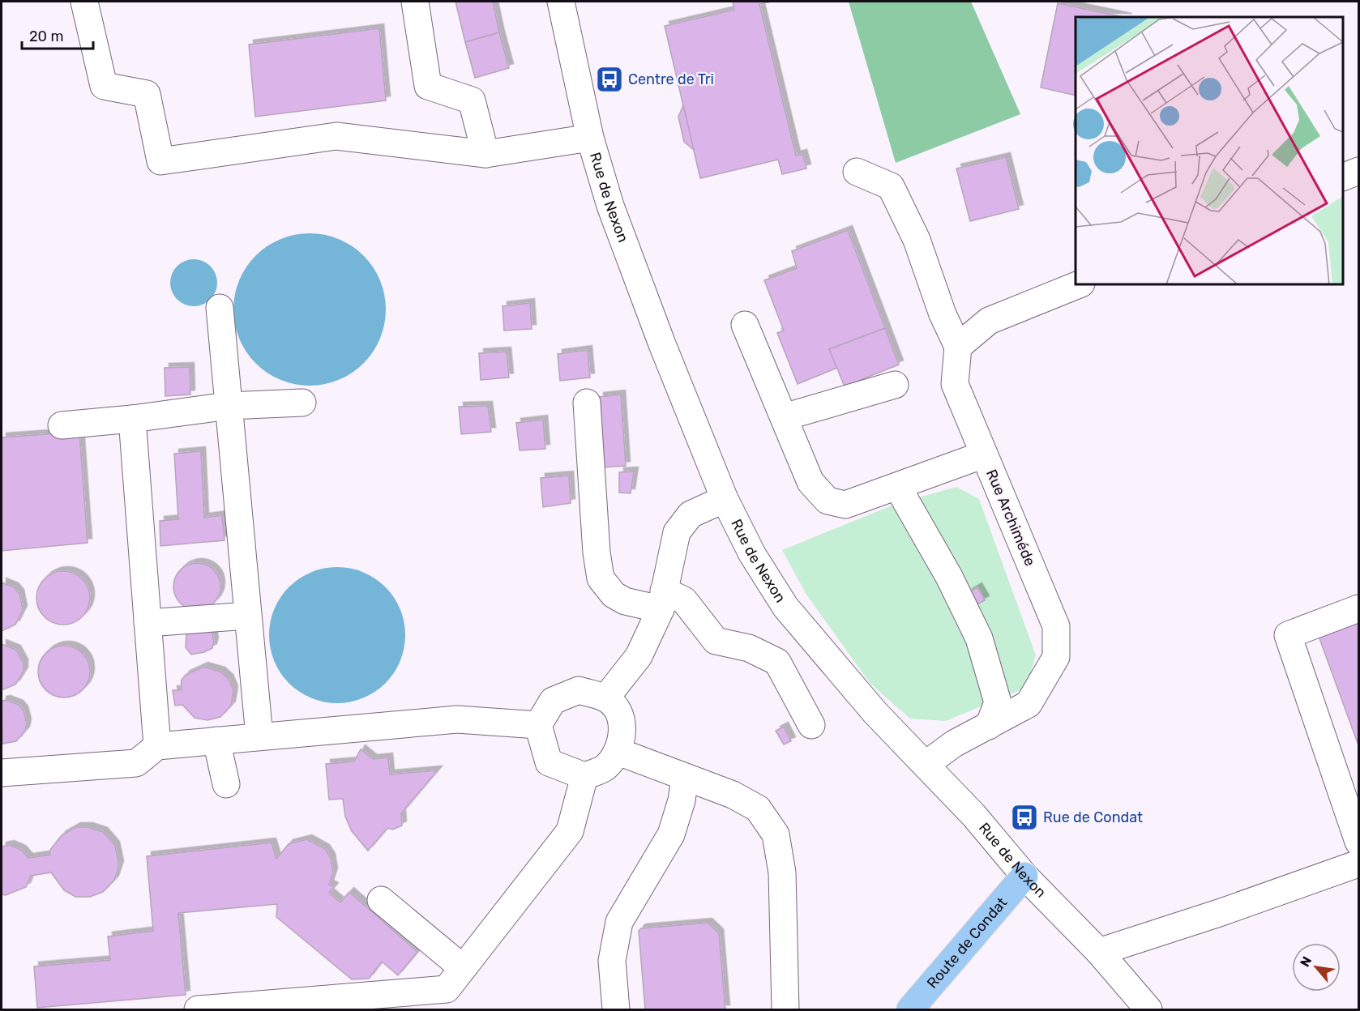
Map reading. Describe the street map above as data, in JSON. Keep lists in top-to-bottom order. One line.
{"streets":{"main road":["Route de Condat"],"street":["Rue de Nexon","Rue Archiméde"]},"crossings":[["Rue de Nexon","Rue Archiméde"],["Rue de Nexon","Route de Condat"]],"places":{"bus stop":["Centre de Tri","Rue de Condat"]},"scale_bar":"20 m","north":"top left"}
